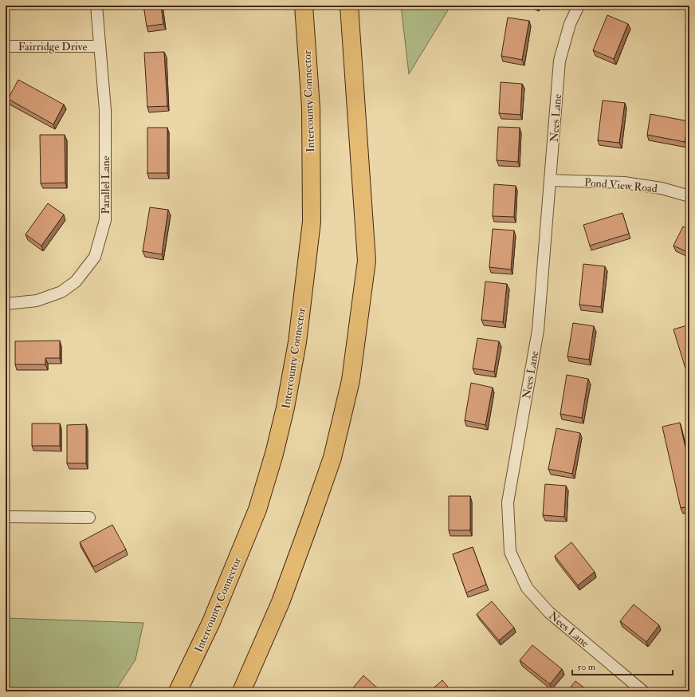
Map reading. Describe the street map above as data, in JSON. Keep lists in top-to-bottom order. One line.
{"streets":{"highway":["Intercounty Connector"],"street":["Fairridge Drive","Nees Lane","Parallel Lane","Pond View Road"]},"crossings":[["Fairridge Drive","Parallel Lane"],["Nees Lane","Pond View Road"]],"scale_bar":"50 m"}
